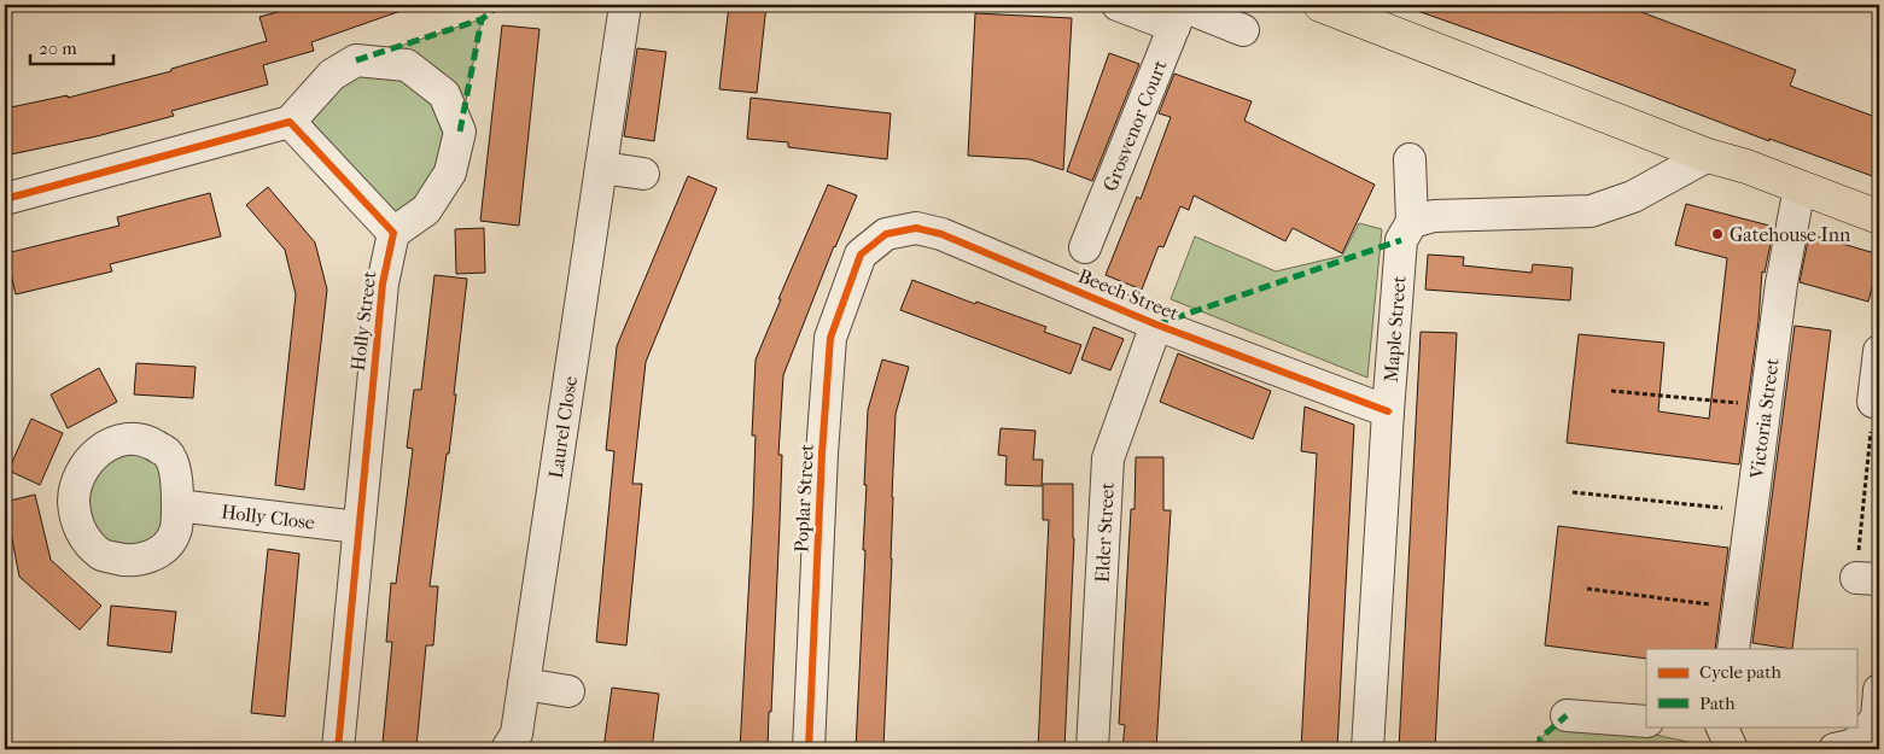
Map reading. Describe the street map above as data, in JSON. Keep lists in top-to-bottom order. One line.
{"streets":{"street":["Grosvenor Court","Beech Street","Holly Street","Maple Street","Victoria Street","Laurel Close","Poplar Street","Holly Close","Elder Street"]},"crossings":[["Beech Street","Maple Street"],["Beech Street","Poplar Street"],["Beech Street","Elder Street"],["Holly Street","Holly Close"]],"places":["Gatehouse Inn"],"legend":["Cycle path","Path"],"scale_bar":"20 m"}
